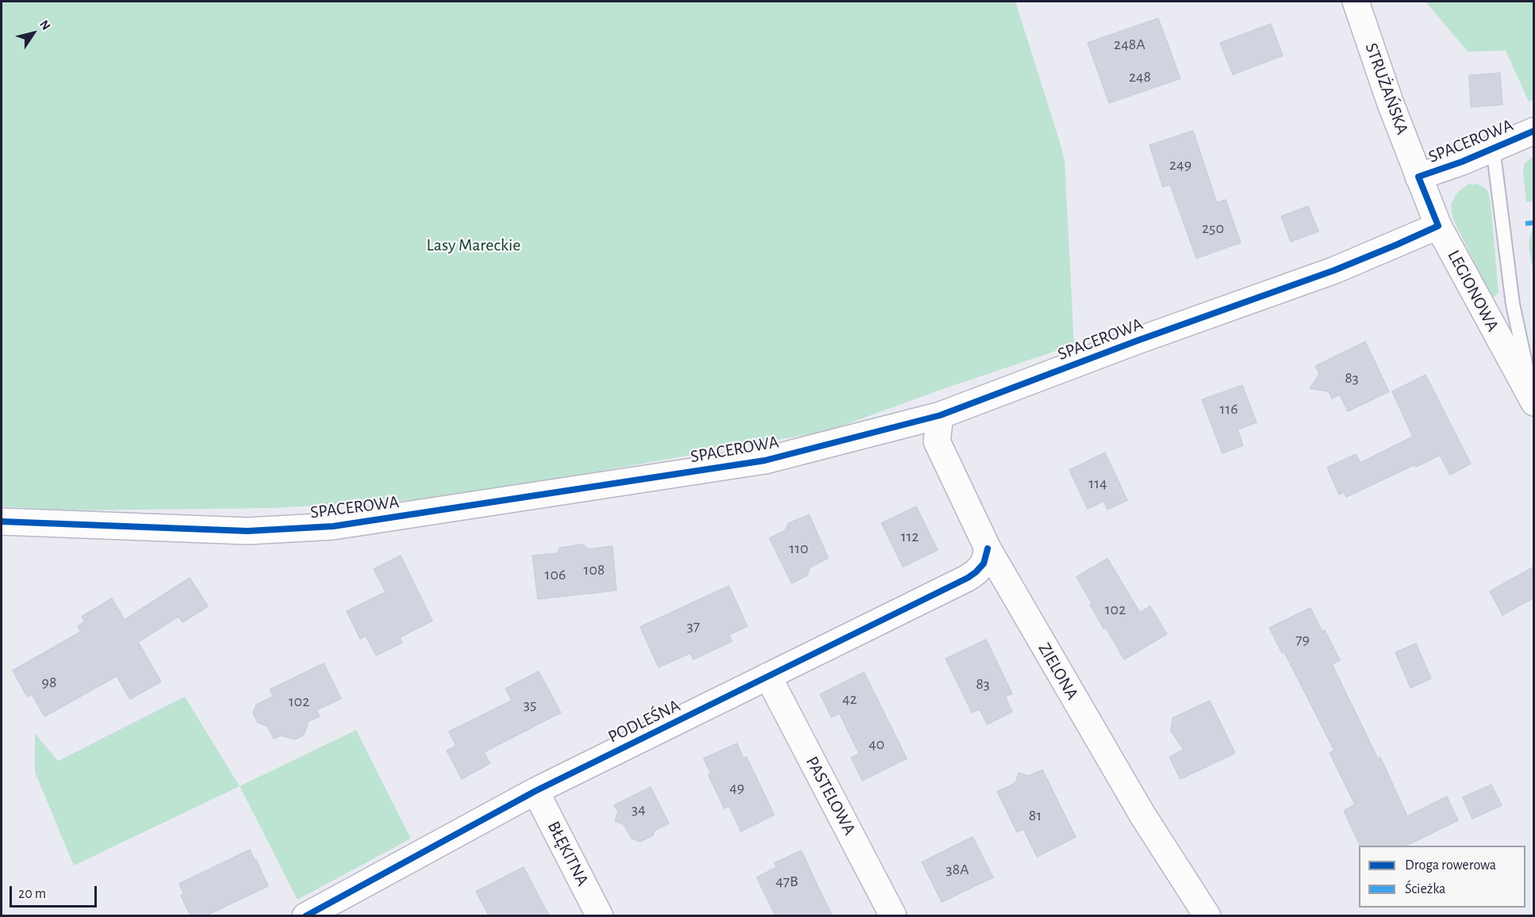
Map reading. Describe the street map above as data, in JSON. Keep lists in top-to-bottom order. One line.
{"streets":{"street":["STRUŻAŃSKA","SPACEROWA","LEGIONOWA","ZIELONA","PODLEŚNA","PASTELOWA","BŁĘKITNA"]},"crossings":[["STRUŻAŃSKA","SPACEROWA"],["STRUŻAŃSKA","LEGIONOWA"],["SPACEROWA","LEGIONOWA"],["SPACEROWA","ZIELONA"],["ZIELONA","PODLEŚNA"],["PODLEŚNA","PASTELOWA"],["PODLEŚNA","BŁĘKITNA"]],"parks":["Lasy Mareckie"],"house_numbers":["248A","248","249","250","83","116","114","112","110","108","106","102","37","79","98","83","42","102","35","40","49","34","81","38A","47B"],"legend":["Droga rowerowa","Ścieżka"],"scale_bar":"20 m","north":"top right"}
